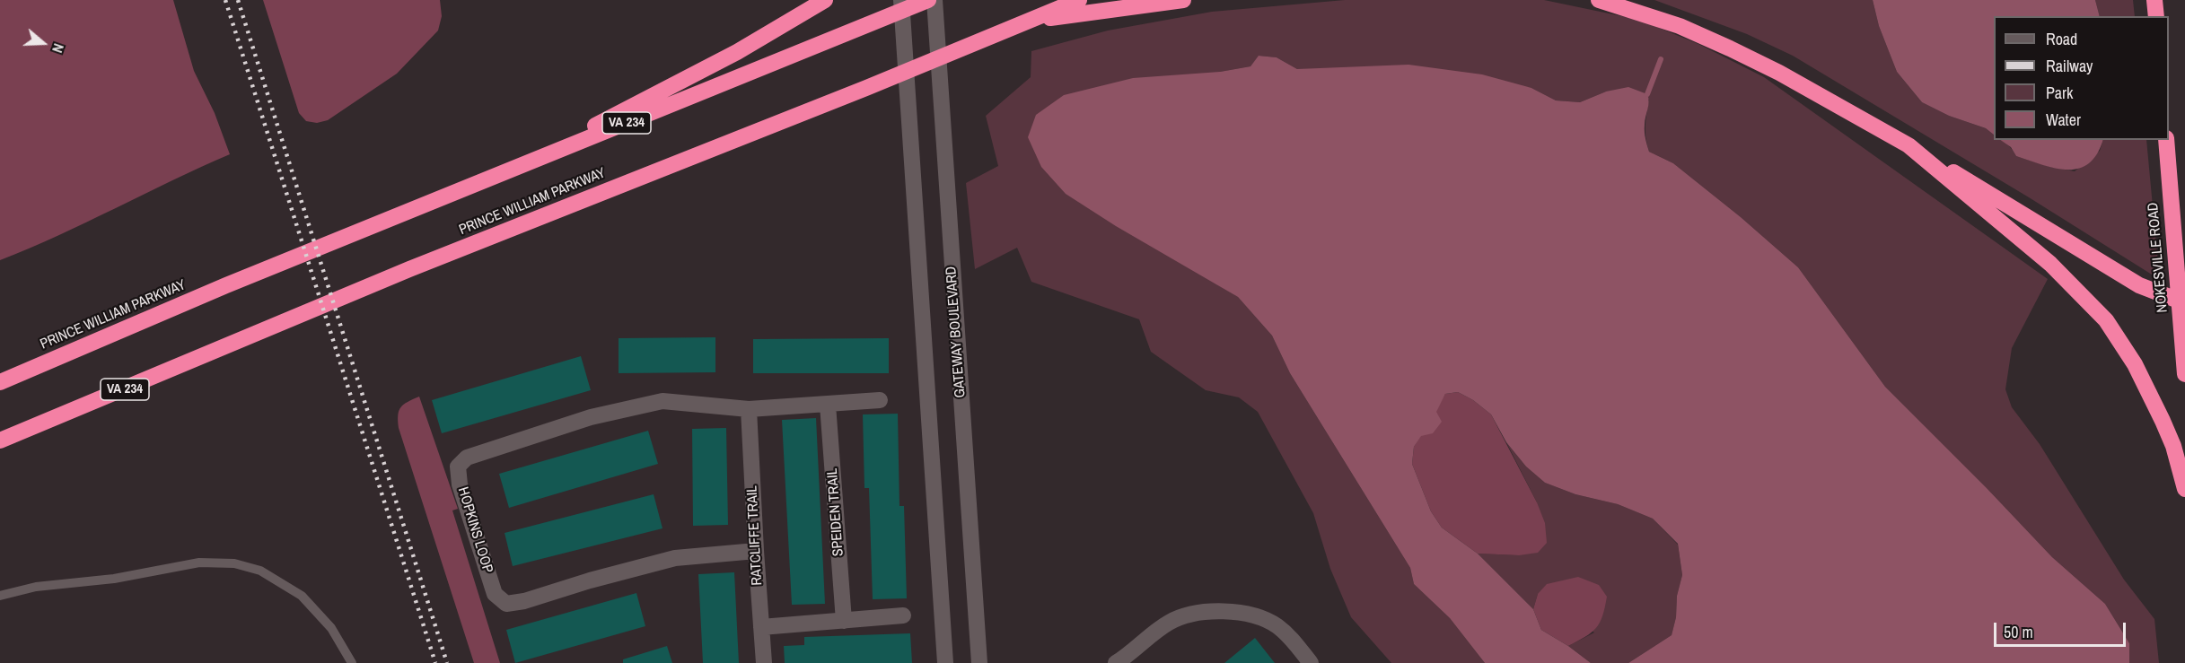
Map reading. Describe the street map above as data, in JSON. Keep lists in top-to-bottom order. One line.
{"streets":{"highway":["VA 234","PRINCE WILLIAM PARKWAY","NOKESVILLE ROAD"],"street":["GATEWAY BOULEVARD","SPEIDEN TRAIL","HOPKINS LOOP","RATCLIFFE TRAIL"]},"crossings":[["HOPKINS LOOP","RATCLIFFE TRAIL"]],"legend":["Road","Railway","Park","Water"],"scale_bar":"50 m","north":"right"}
